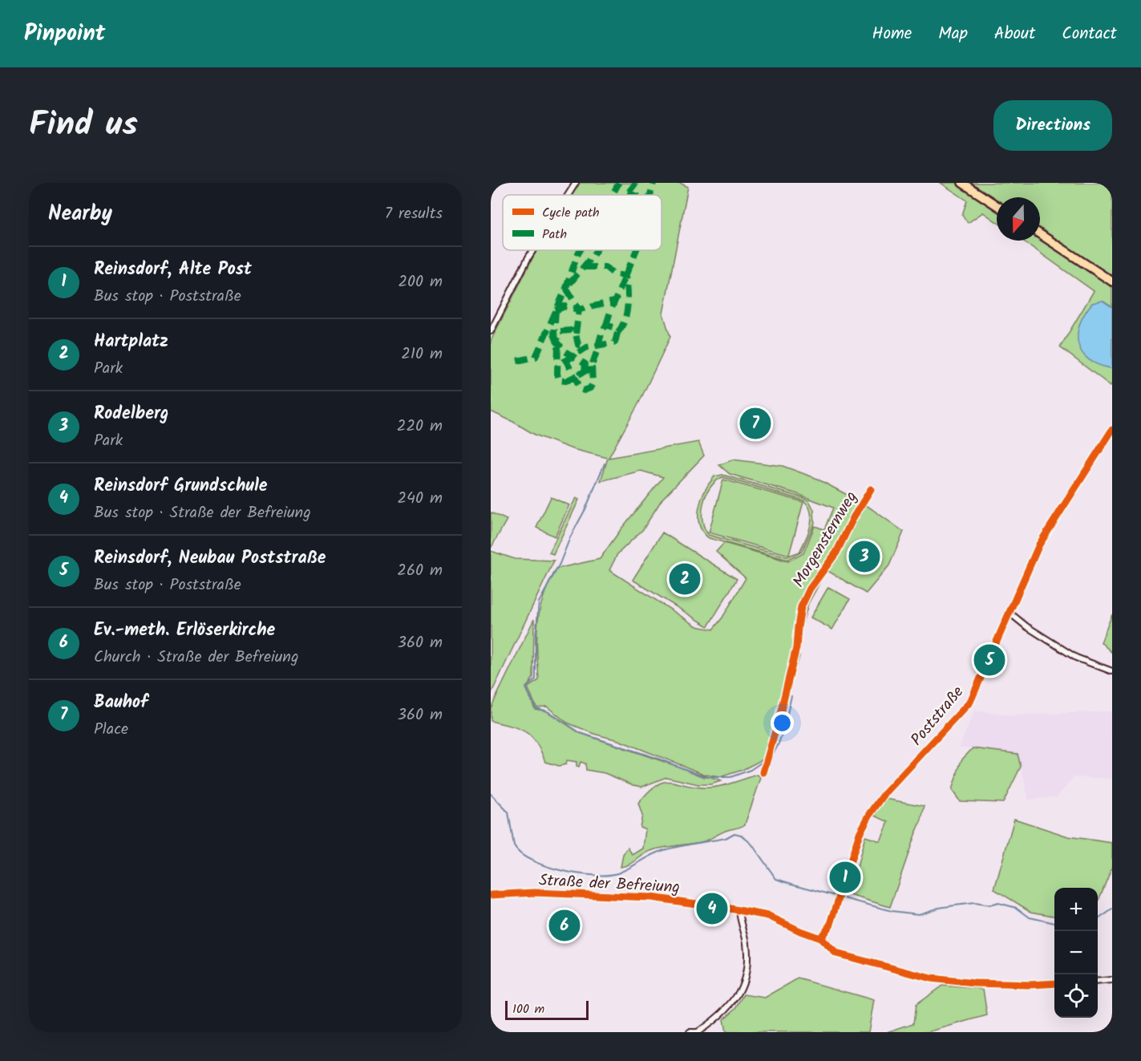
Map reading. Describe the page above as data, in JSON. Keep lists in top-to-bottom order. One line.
{"streets":{"street":["Poststraße","Straße der Befreiung"],"cycle path":["Morgensternweg"]},"crossings":[["Poststraße","Straße der Befreiung"]],"legend":["Cycle path","Path"],"scale_bar":"100 m","north":"bottom","page":{"header":"Pinpoint","nav":["Home","Map","About","Contact"],"title":"Find us","buttons":"Directions","heading":["Nearby","7 results"],"list":[{"mark":"1","name":"Reinsdorf, Alte Post","note":"Bus stop · Poststraße","value":"200 m"},{"mark":"2","name":"Hartplatz","note":"Park","value":"210 m"},{"mark":"3","name":"Rodelberg","note":"Park","value":"220 m"},{"mark":"4","name":"Reinsdorf Grundschule","note":"Bus stop · Straße der Befreiung","value":"240 m"},{"mark":"5","name":"Reinsdorf, Neubau Poststraße","note":"Bus stop · Poststraße","value":"260 m"},{"mark":"6","name":"Ev.-meth. Erlöserkirche","note":"Church · Straße der Befreiung","value":"360 m"},{"mark":"7","name":"Bauhof","note":"Place","value":"360 m"}],"pins":["7","3","2","5","1","4","6"],"map_buttons":["+","−"],"scale":"100 m"}}
